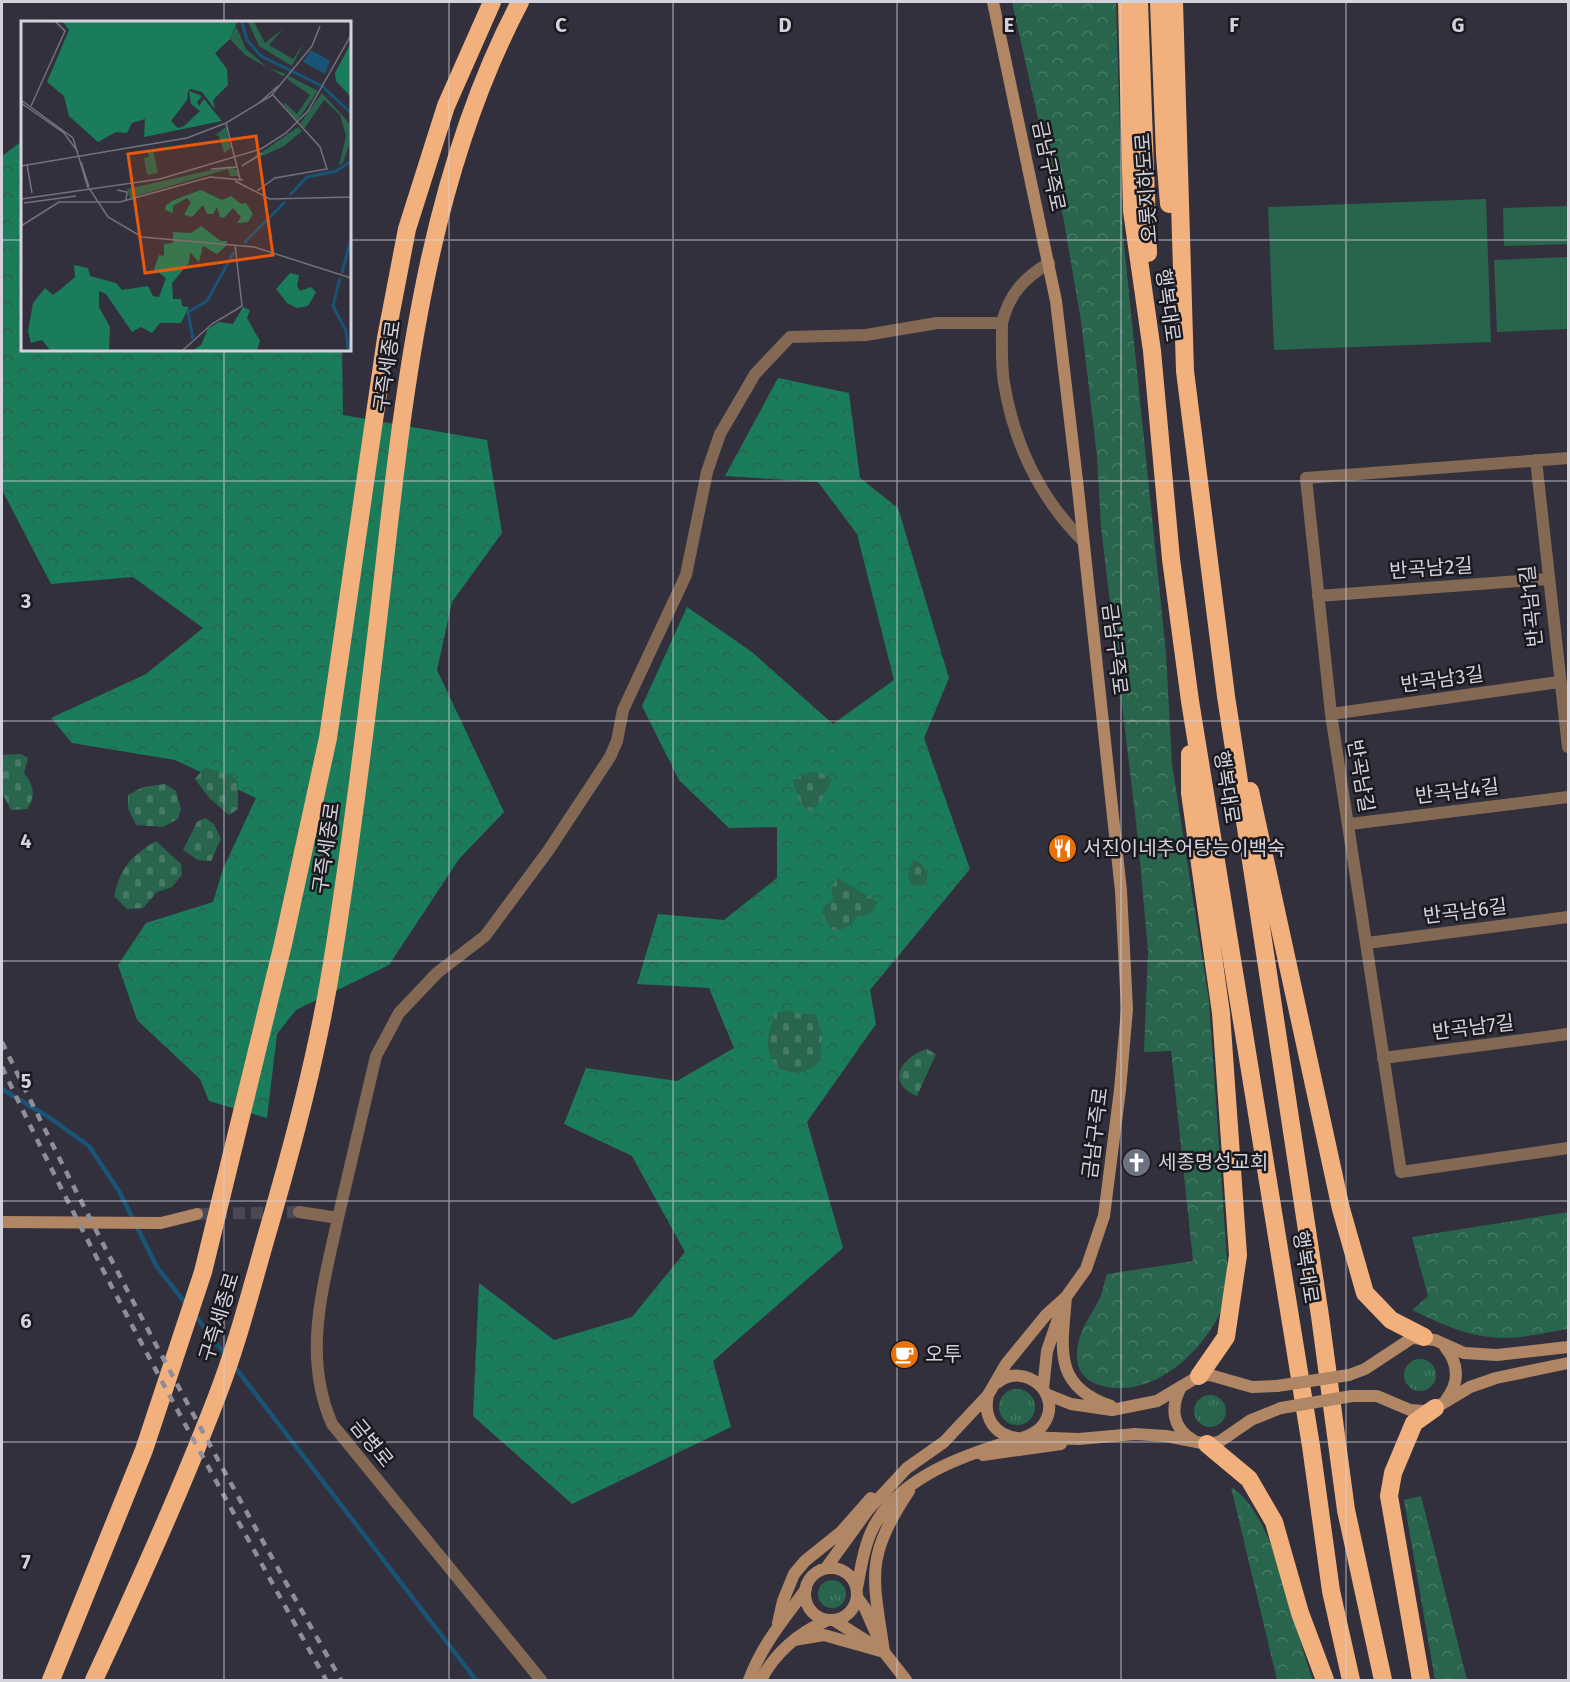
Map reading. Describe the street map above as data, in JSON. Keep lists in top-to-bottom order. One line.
{"streets":{"highway":["오롯지하도로","행복대로","구즉세종로"],"main road":["금남구즉로"],"street":["반곡남2길","반곡남1길","반곡남3길","반곡남길","반곡남4길","반곡남6길","반곡남7길","금병로"]},"crossings":[["오롯지하도로","행복대로"],["반곡남2길","반곡남1길"],["반곡남2길","반곡남길"],["반곡남1길","반곡남3길"],["반곡남1길","반곡남길"],["반곡남3길","반곡남길"],["반곡남길","반곡남4길"],["반곡남길","반곡남6길"],["반곡남길","반곡남7길"]],"places":{"restaurant":["서진이네추어탕능이백숙"],"church":["세종명성교회"],"cafe":["오투"]},"grid":{"columns":["C","D","E","F","G"],"rows":["3","4","5","6","7"]}}
